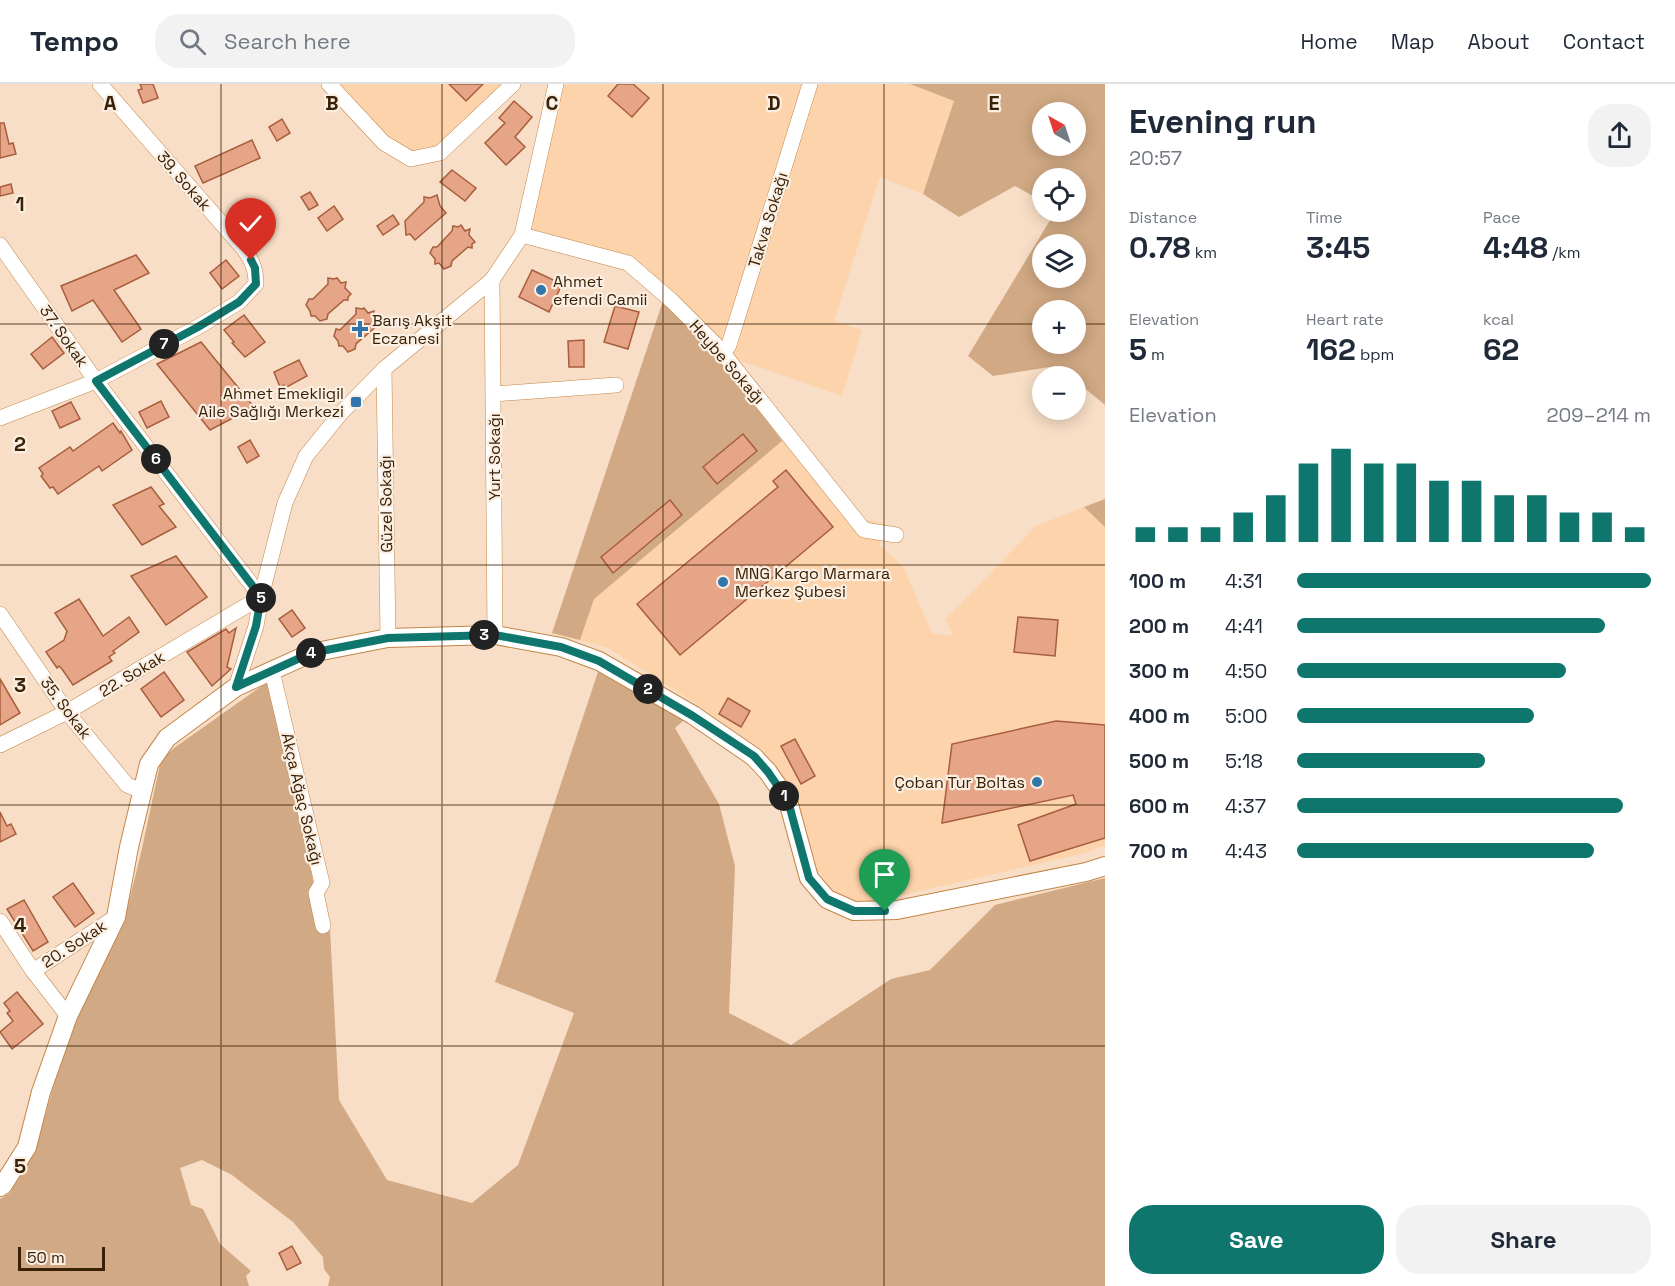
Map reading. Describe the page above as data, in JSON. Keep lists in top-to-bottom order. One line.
{"streets":{"street":["39. Sokak","Takva Sokağı","37. Sokak","Heybe Sokağı","Yurt Sokağı","Güzel Sokağı","22. Sokak","35. Sokak","Akça Ağaç Sokağı","20. Sokak"]},"crossings":[["39. Sokak","37. Sokak"],["Takva Sokağı","Heybe Sokağı"],["37. Sokak","22. Sokak"],["22. Sokak","35. Sokak"]],"places":{"other":["Ahmet efendi Camii","MNG Kargo Marmara Merkez Şubesi","Çoban Tur Boltas"],"health":["Barış Akşit Eczanesi"],"transit":["Ahmet Emekligil Aile Sağlığı Merkezi"]},"scale_bar":"50 m","north":"top left","page":{"header":"Tempo","search":"Search here","nav":["Home","Map","About","Contact"],"heading":["Evening run","20:57"],"map_buttons":["+","−"],"stats":[["Distance","0.78 km"],["Time","3:45"],["Pace","4:48 /km"],["Elevation","5 m"],["Heart rate","162 bpm"],["kcal","62"]],"pins":["7","6","5","3","4","2","1"],"chart":["Elevation","209–214 m"],"list":[{"name":"100 m","note":"4:31"},{"name":"200 m","note":"4:41"},{"name":"300 m","note":"4:50"},{"name":"400 m","note":"5:00"},{"name":"500 m","note":"5:18"},{"name":"600 m","note":"4:37"},{"name":"700 m","note":"4:43"}],"buttons":["Save","Share"],"scale":"50 m"},"grid":{"columns":["A","B","C","D","E"],"rows":["1","2","3","4","5"]}}
